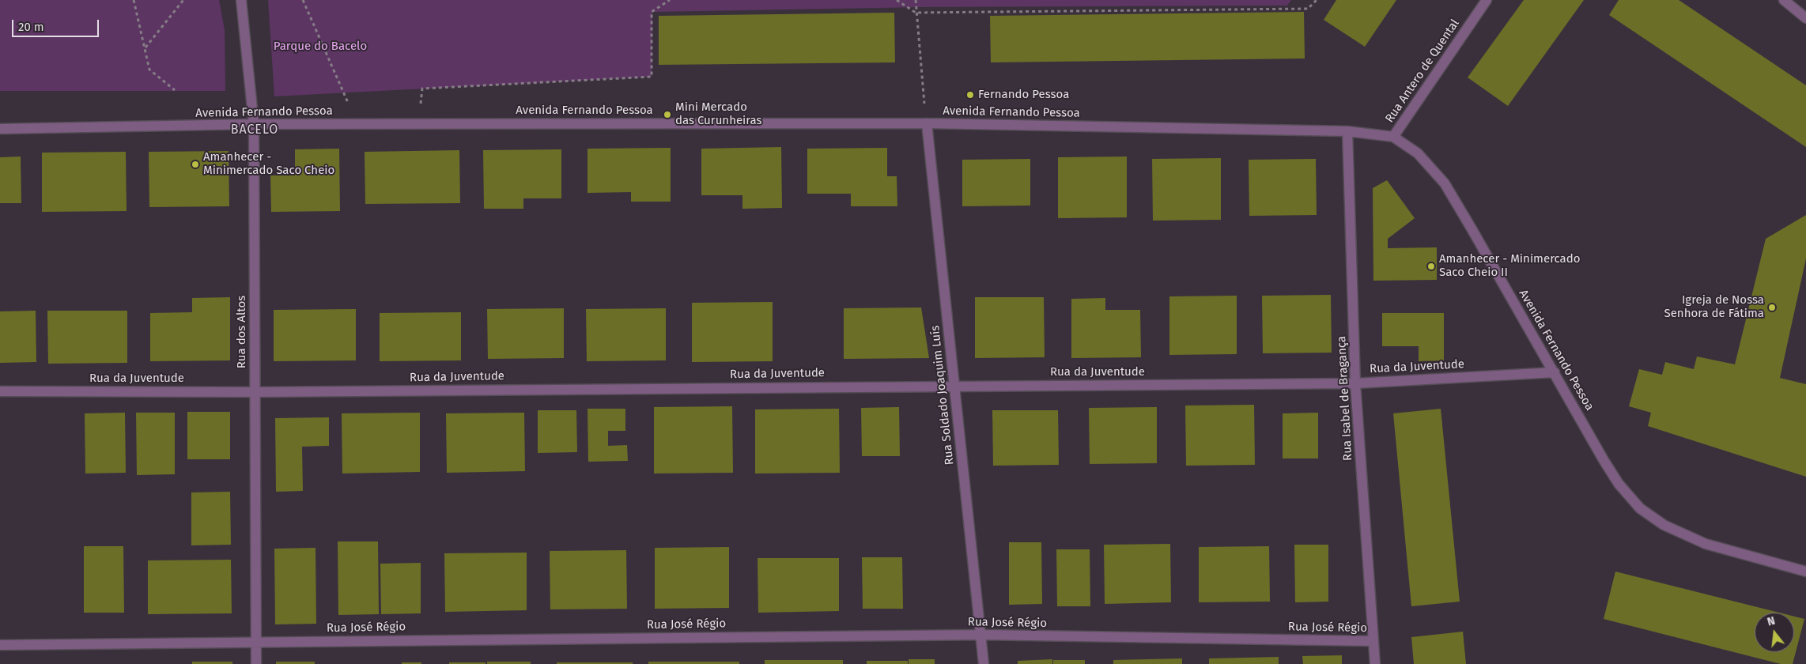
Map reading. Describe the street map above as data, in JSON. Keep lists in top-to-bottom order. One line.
{"streets":{"street":["Rua Antero de Quental","Avenida Fernando Pessoa","Rua dos Altos","Rua da Juventude","Rua Soldado Joaquim Luís","Rua Isabel de Bragança","Rua José Régio"]},"crossings":[["Rua Antero de Quental","Avenida Fernando Pessoa"],["Avenida Fernando Pessoa","Rua dos Altos"],["Avenida Fernando Pessoa","Rua da Juventude"],["Avenida Fernando Pessoa","Rua Soldado Joaquim Luís"],["Avenida Fernando Pessoa","Rua Isabel de Bragança"],["Rua dos Altos","Rua da Juventude"],["Rua dos Altos","Rua José Régio"],["Rua da Juventude","Rua Soldado Joaquim Luís"],["Rua da Juventude","Rua Isabel de Bragança"],["Rua Soldado Joaquim Luís","Rua José Régio"],["Rua Isabel de Bragança","Rua José Régio"]],"districts":["BACELO"],"parks":["Parque do Bacelo"],"places":["Fernando Pessoa","Mini Mercado das Curunheiras","Amanhecer - Minimercado Saco Cheio","Amanhecer - Minimercado Saco Cheio II","Igreja de Nossa Senhora de Fátima"],"scale_bar":"20 m","north":"top"}
